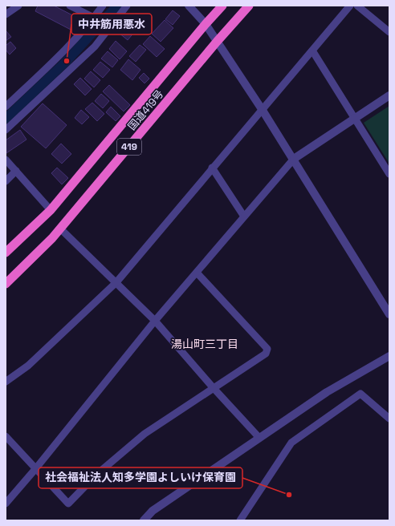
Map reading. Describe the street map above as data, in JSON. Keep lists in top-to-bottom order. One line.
{"streets":{"highway":["国道419号","419"]},"districts":["湯山町三丁目"],"places":["中井筋用悪水","社会福祉法人知多学園よしいけ保育園"]}
